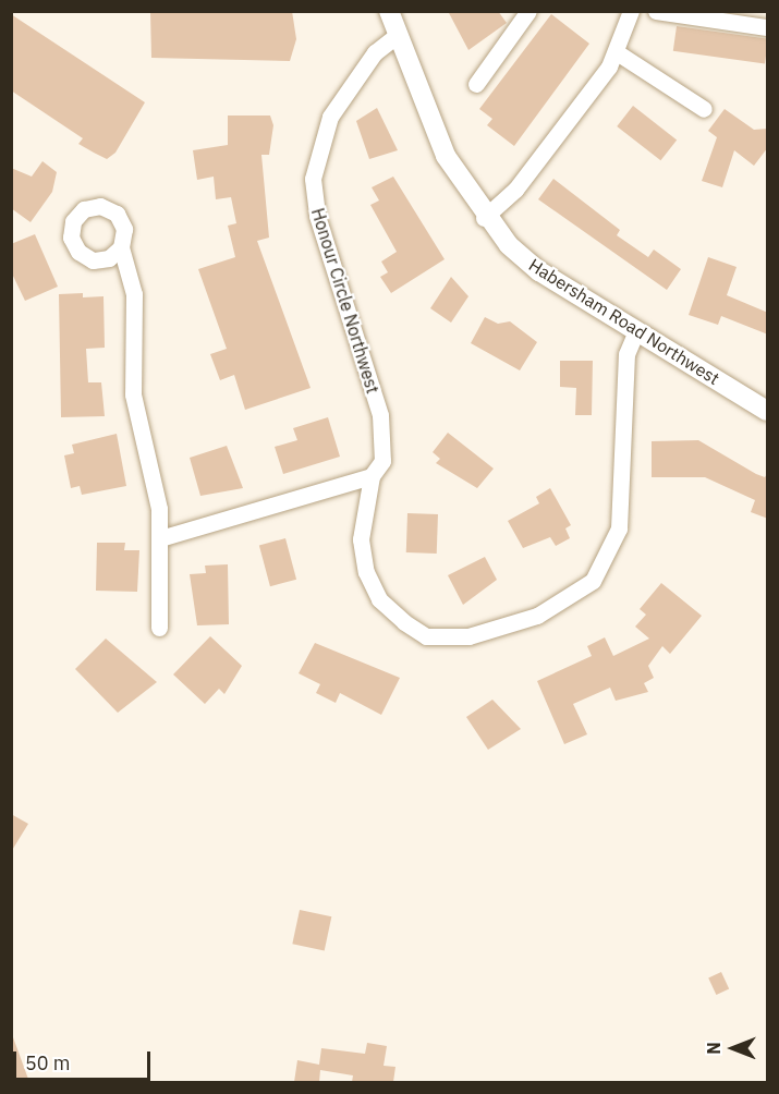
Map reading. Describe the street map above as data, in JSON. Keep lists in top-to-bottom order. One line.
{"streets":{"street":["Honour Circle Northwest","Habersham Road Northwest"]},"crossings":[["Honour Circle Northwest","Habersham Road Northwest"]],"scale_bar":"50 m","north":"left"}
